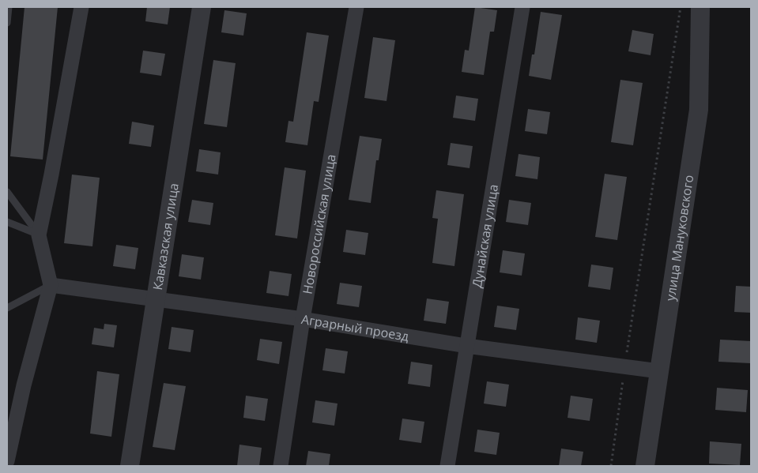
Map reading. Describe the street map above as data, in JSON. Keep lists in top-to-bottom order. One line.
{"streets":{"street":["Новороссийская улица","Дунайская улица","Кавказская улица","улица Мануковского","Аграрный проезд"]},"crossings":[["Новороссийская улица","Аграрный проезд"],["Дунайская улица","Аграрный проезд"],["Кавказская улица","Аграрный проезд"],["улица Мануковского","Аграрный проезд"]]}
